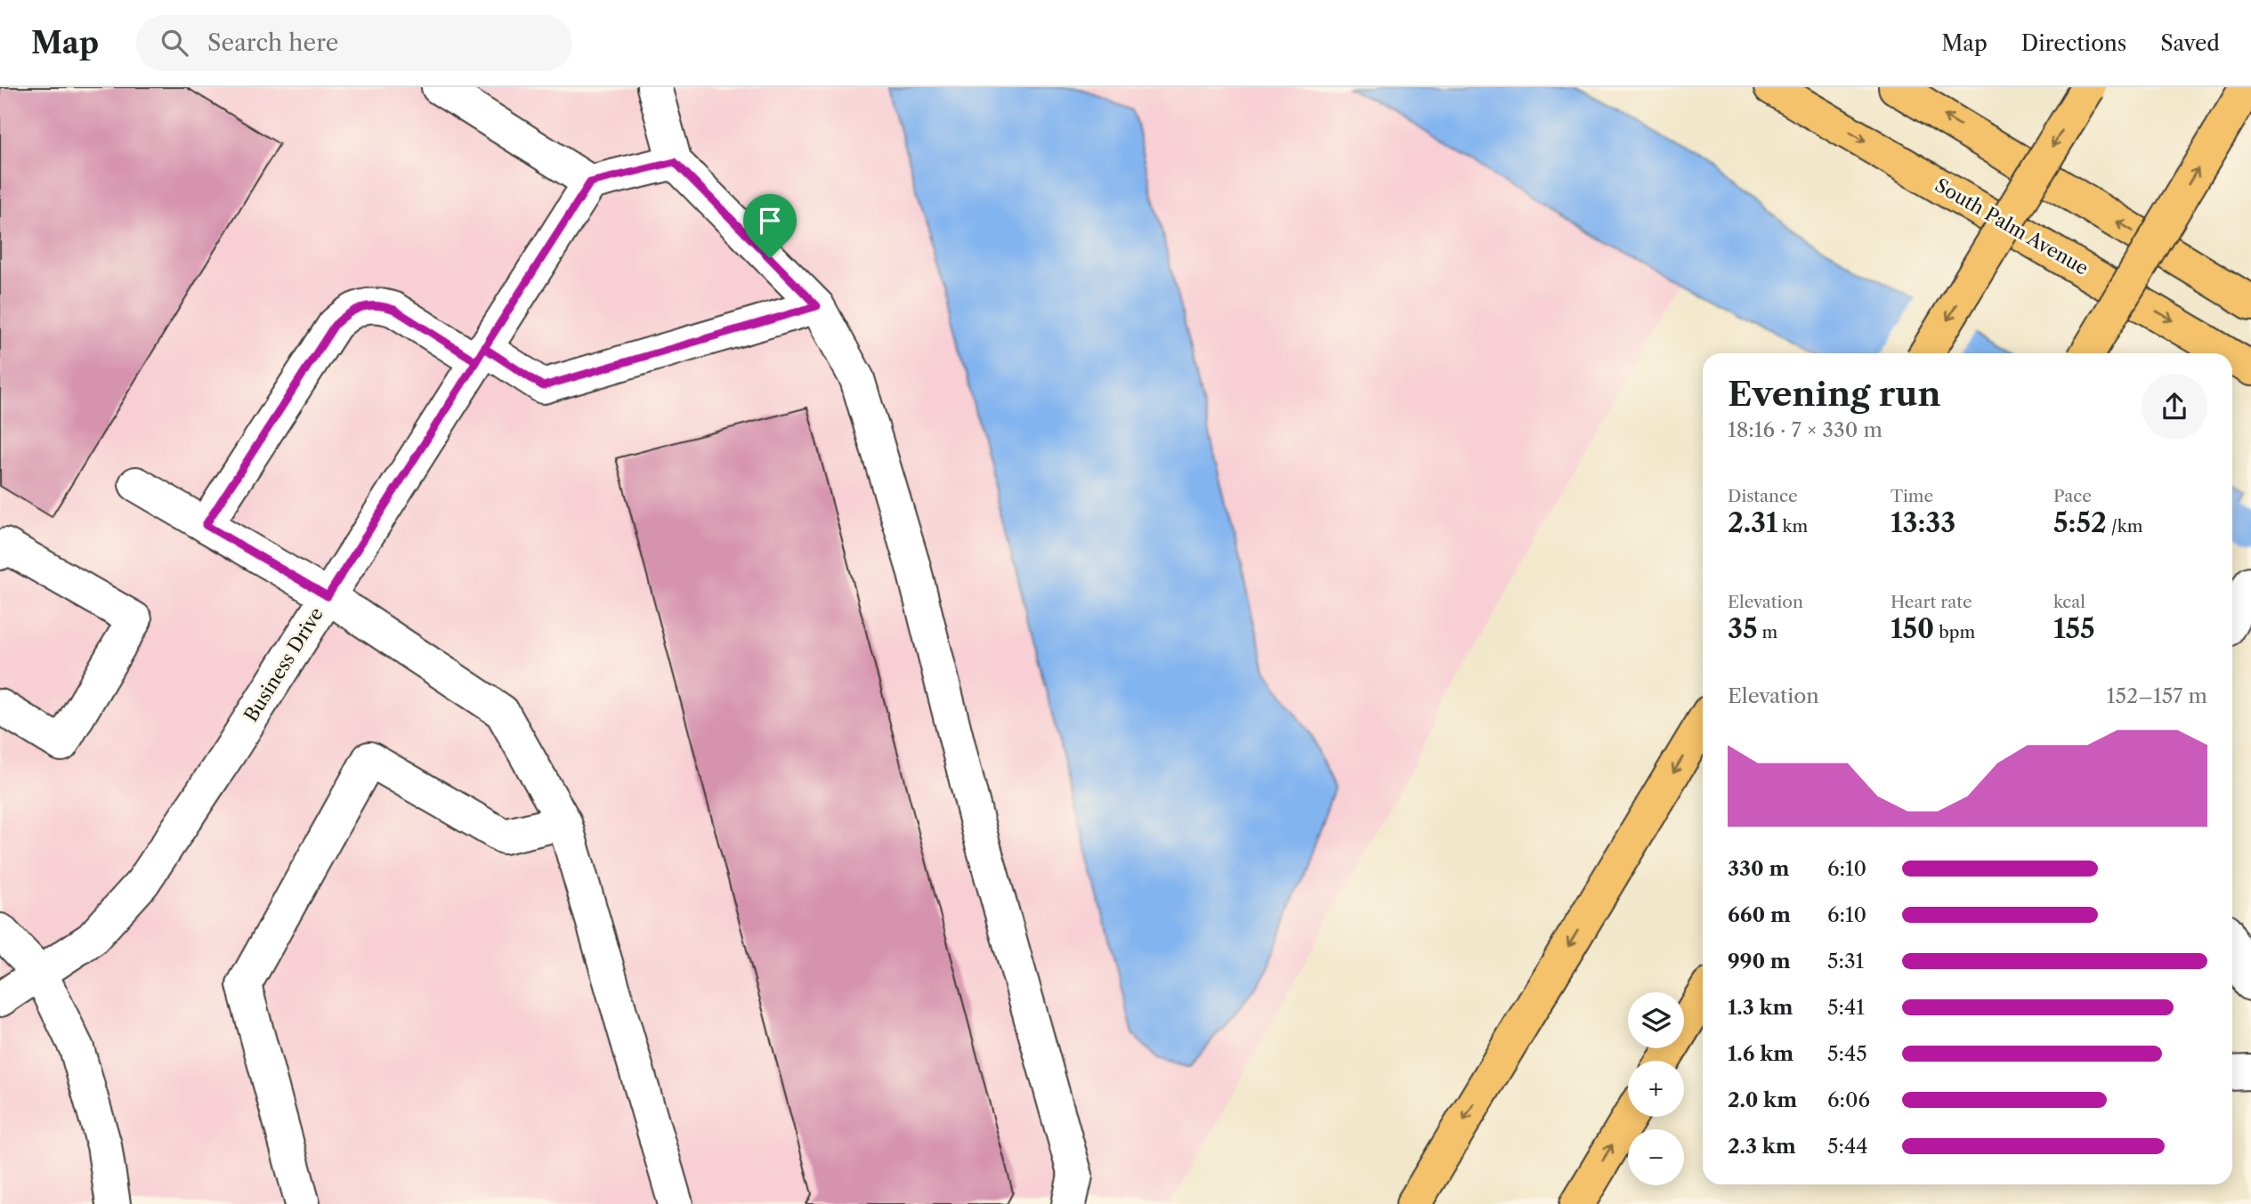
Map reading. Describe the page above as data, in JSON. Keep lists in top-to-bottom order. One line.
{"streets":{"main road":["South Palm Avenue"],"street":["Business Drive"]},"page":{"header":"Map","search":"Search here","nav":["Map","Directions","Saved"],"heading":["Evening run","18:16 · 7 × 330 m"],"stats":[["Distance","2.31 km"],["Time","13:33"],["Pace","5:52 /km"],["Elevation","35 m"],["Heart rate","150 bpm"],["kcal","155"]],"chart":["Elevation","152–157 m"],"list":[{"name":"330 m","note":"6:10"},{"name":"660 m","note":"6:10"},{"name":"990 m","note":"5:31"},{"name":"1.3 km","note":"5:41"},{"name":"1.6 km","note":"5:45"},{"name":"2.0 km","note":"6:06"},{"name":"2.3 km","note":"5:44"}],"map_buttons":["+","−"]}}
